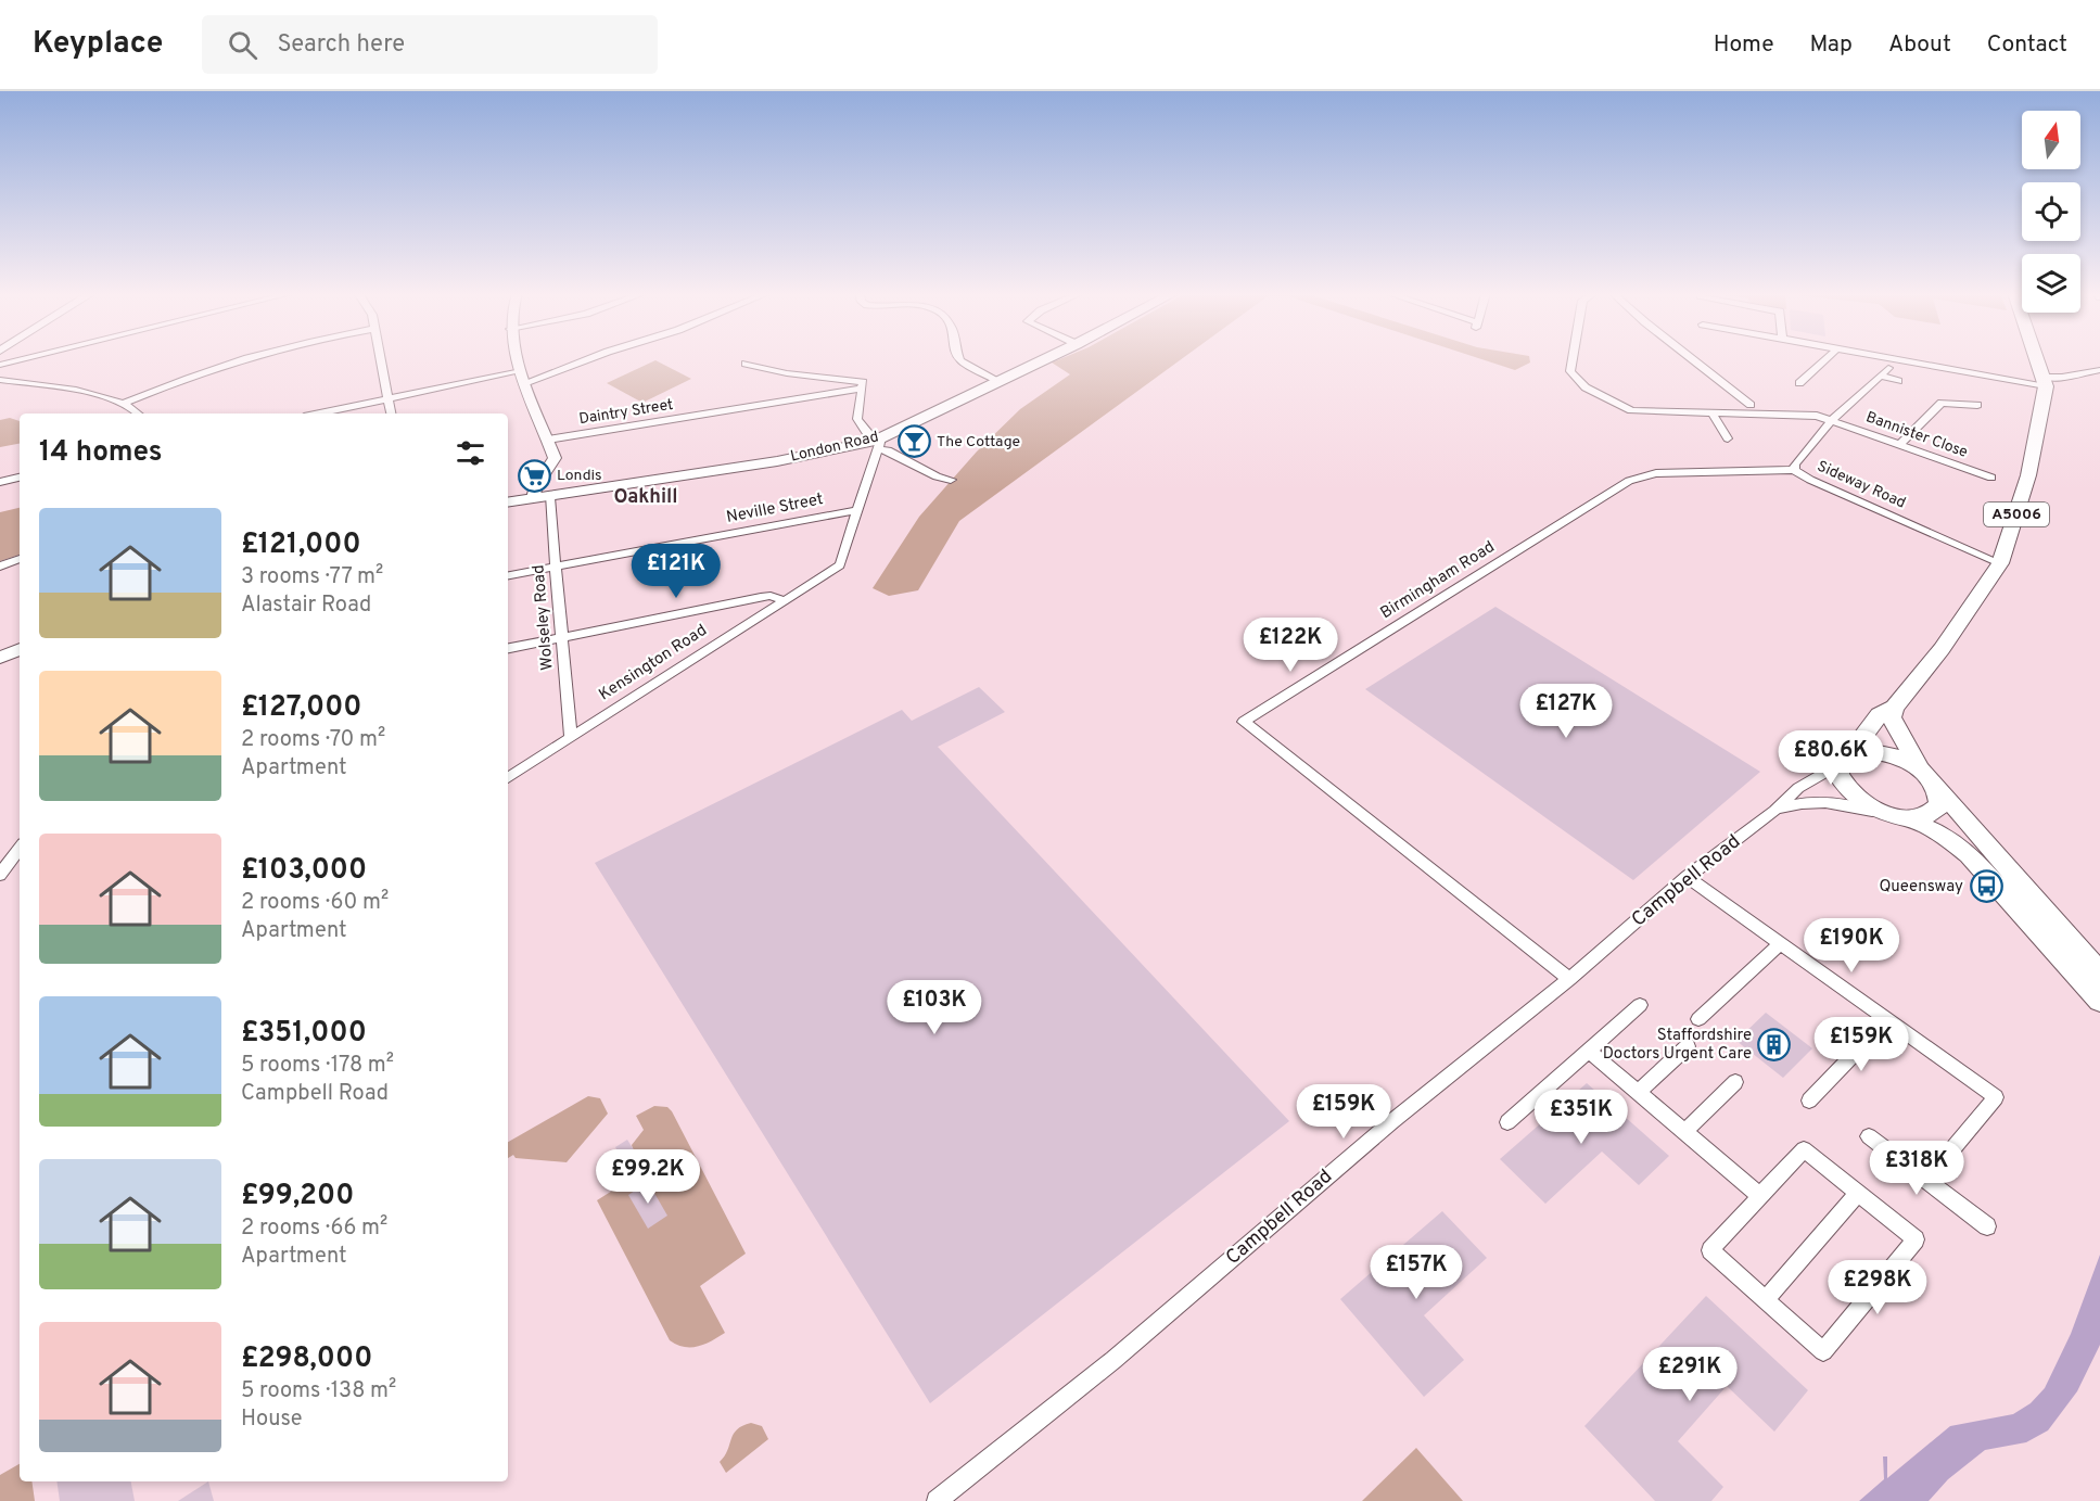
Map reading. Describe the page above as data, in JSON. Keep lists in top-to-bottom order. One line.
{"streets":{"main road":["London Road","A5006","Campbell Road"],"street":["Daintry Street","Bannister Close","Sideway Road","Neville Street","Birmingham Road","Wolseley Road","Kensington Road"]},"crossings":[["Bannister Close","Sideway Road"],["London Road","Wolseley Road"],["London Road","Kensington Road"],["Sideway Road","Birmingham Road"],["Sideway Road","Campbell Road"],["Neville Street","Wolseley Road"],["Neville Street","Kensington Road"],["Birmingham Road","Campbell Road"],["Wolseley Road","Kensington Road"]],"districts":["Oakhill"],"places":{"bar":["The Cottage"],"supermarket":["Londis"],"bus stop":["Queensway"],"building":["Staffordshire Doctors Urgent Care"]},"north":"top","page":{"header":"Keyplace","search":"Search here","nav":["Home","Map","About","Contact"],"heading":"14 homes","list":[{"name":"£121,000","note":"3 rooms · 77 m² · Alastair Road"},{"name":"£127,000","note":"2 rooms · 70 m² · Apartment"},{"name":"£103,000","note":"2 rooms · 60 m² · Apartment"},{"name":"£351,000","note":"5 rooms · 178 m² · Campbell Road"},{"name":"£99,200","note":"2 rooms · 66 m² · Apartment"},{"name":"£298,000","note":"5 rooms · 138 m² · House"}],"price":["£121K","£122K","£127K","£80.6K","£190K","£103K","£159K","£159K","£351K","£318K","£99.2K","£157K","£298K","£291K"]}}
